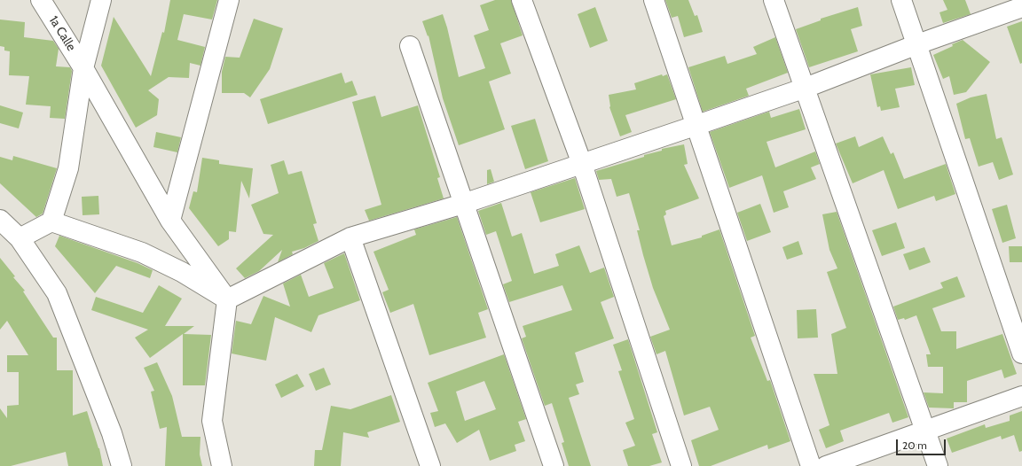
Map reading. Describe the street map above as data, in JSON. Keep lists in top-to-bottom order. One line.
{"streets":{"street":["1a Calle"]},"scale_bar":"20 m"}
